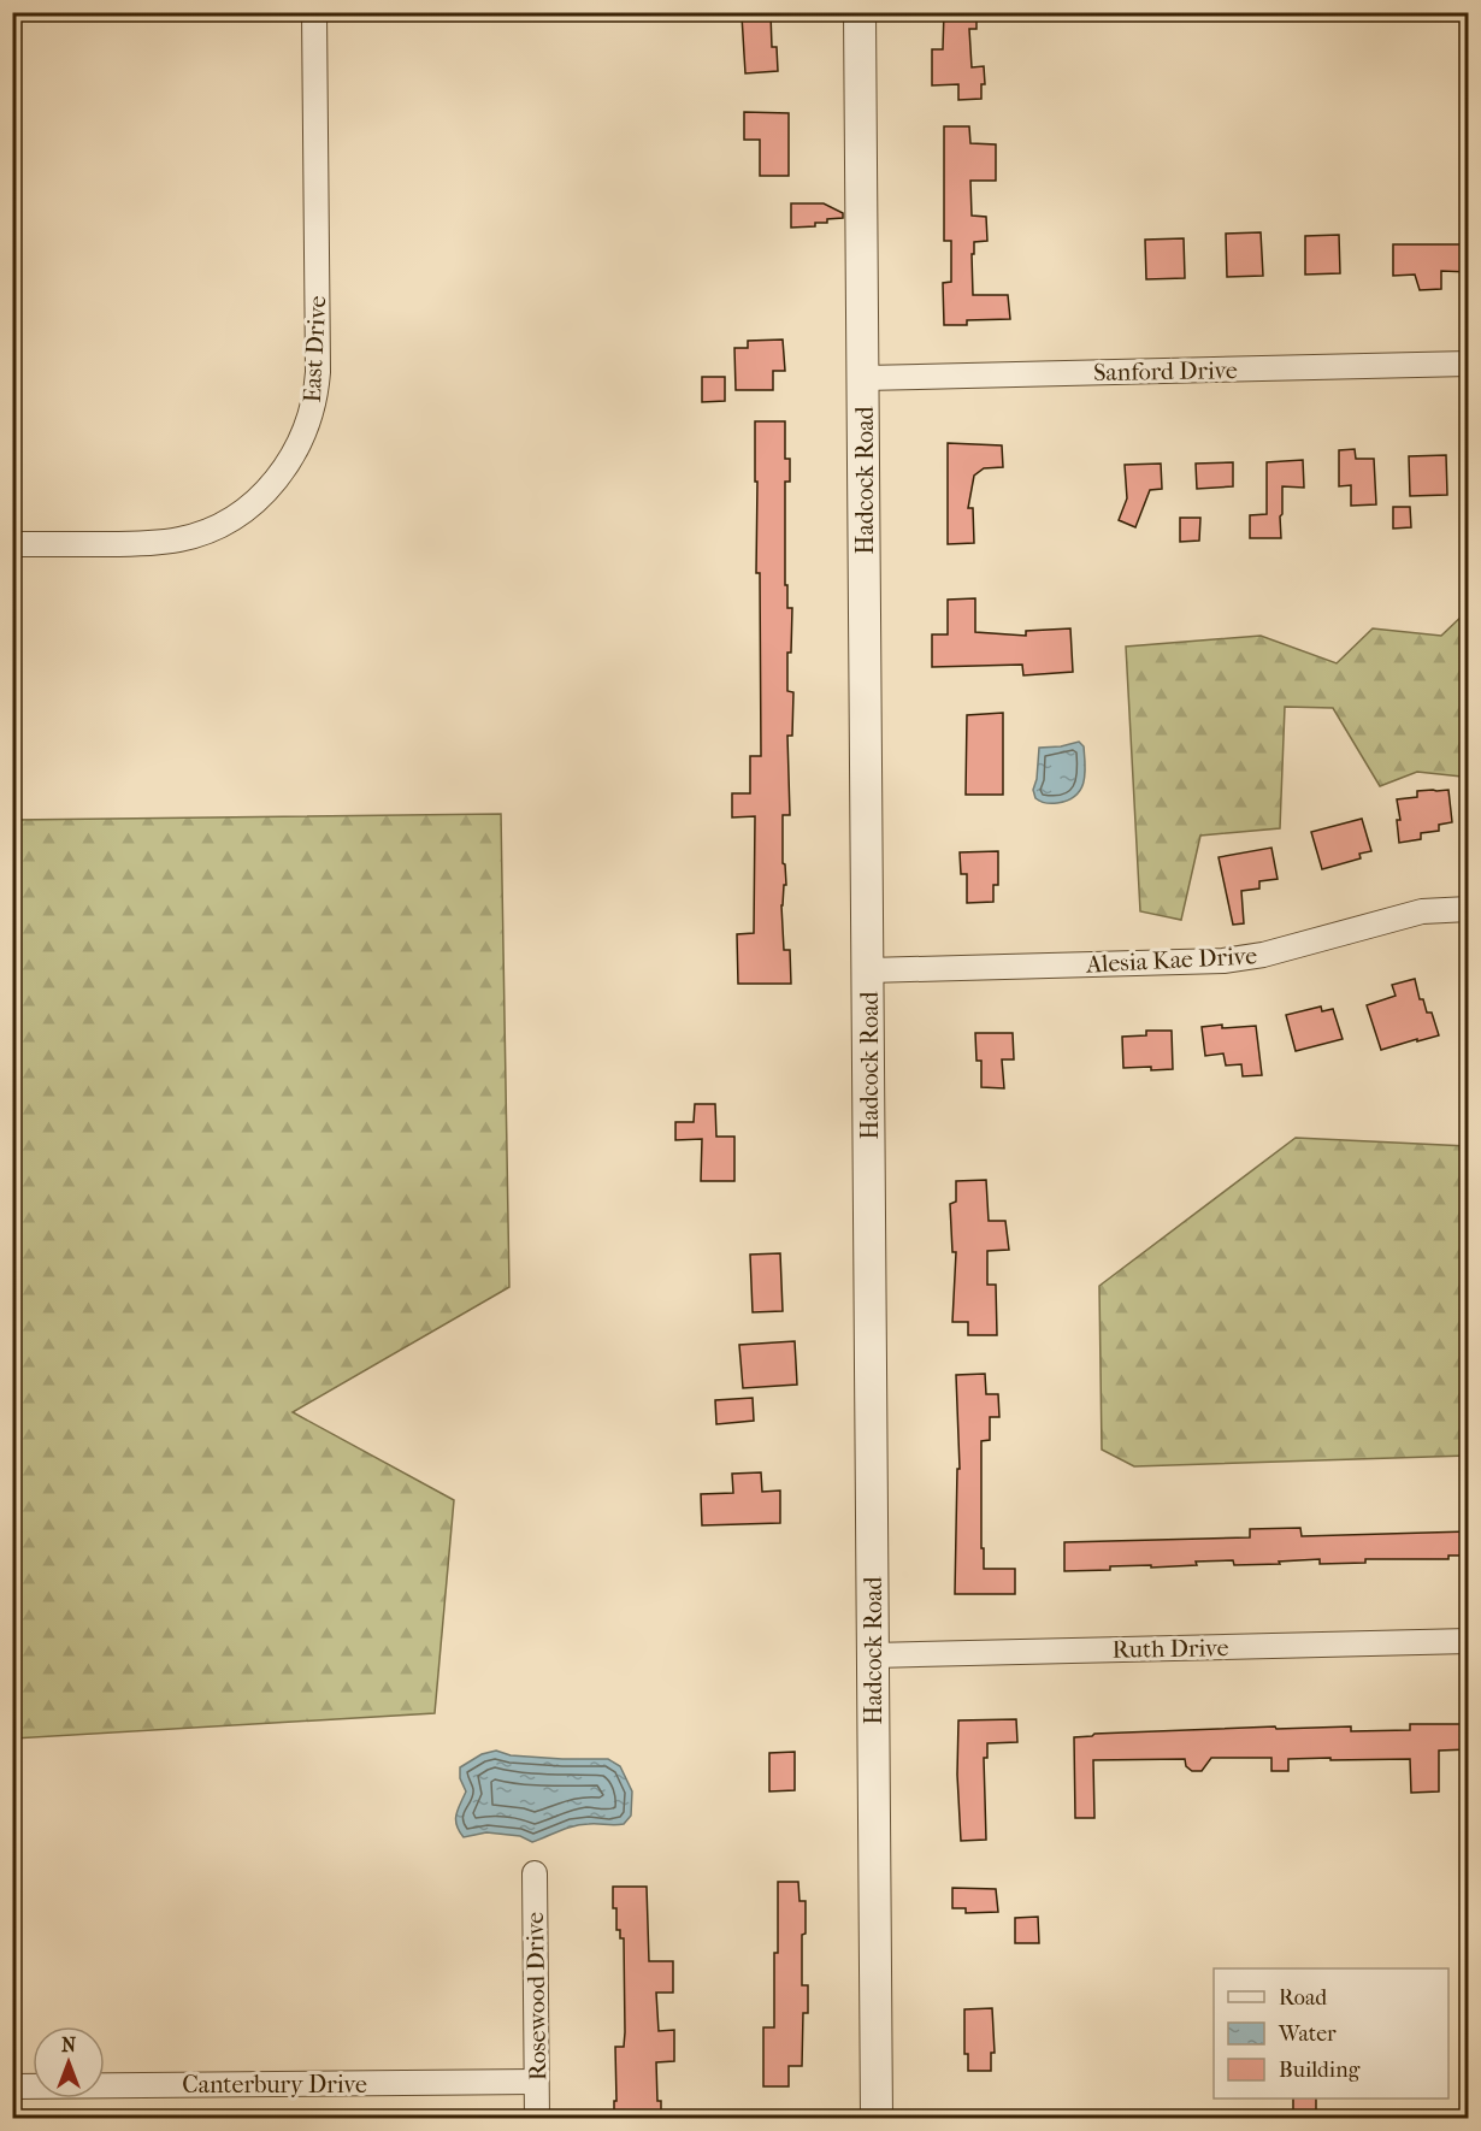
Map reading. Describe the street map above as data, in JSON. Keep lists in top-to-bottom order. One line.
{"streets":{"street":["East Drive","Sanford Drive","Hadcock Road","Alesia Kae Drive","Ruth Drive","Rosewood Drive","Canterbury Drive"]},"crossings":[["Sanford Drive","Hadcock Road"],["Hadcock Road","Alesia Kae Drive"],["Hadcock Road","Ruth Drive"],["Rosewood Drive","Canterbury Drive"]],"legend":["Road","Water","Building"],"north":"top"}
